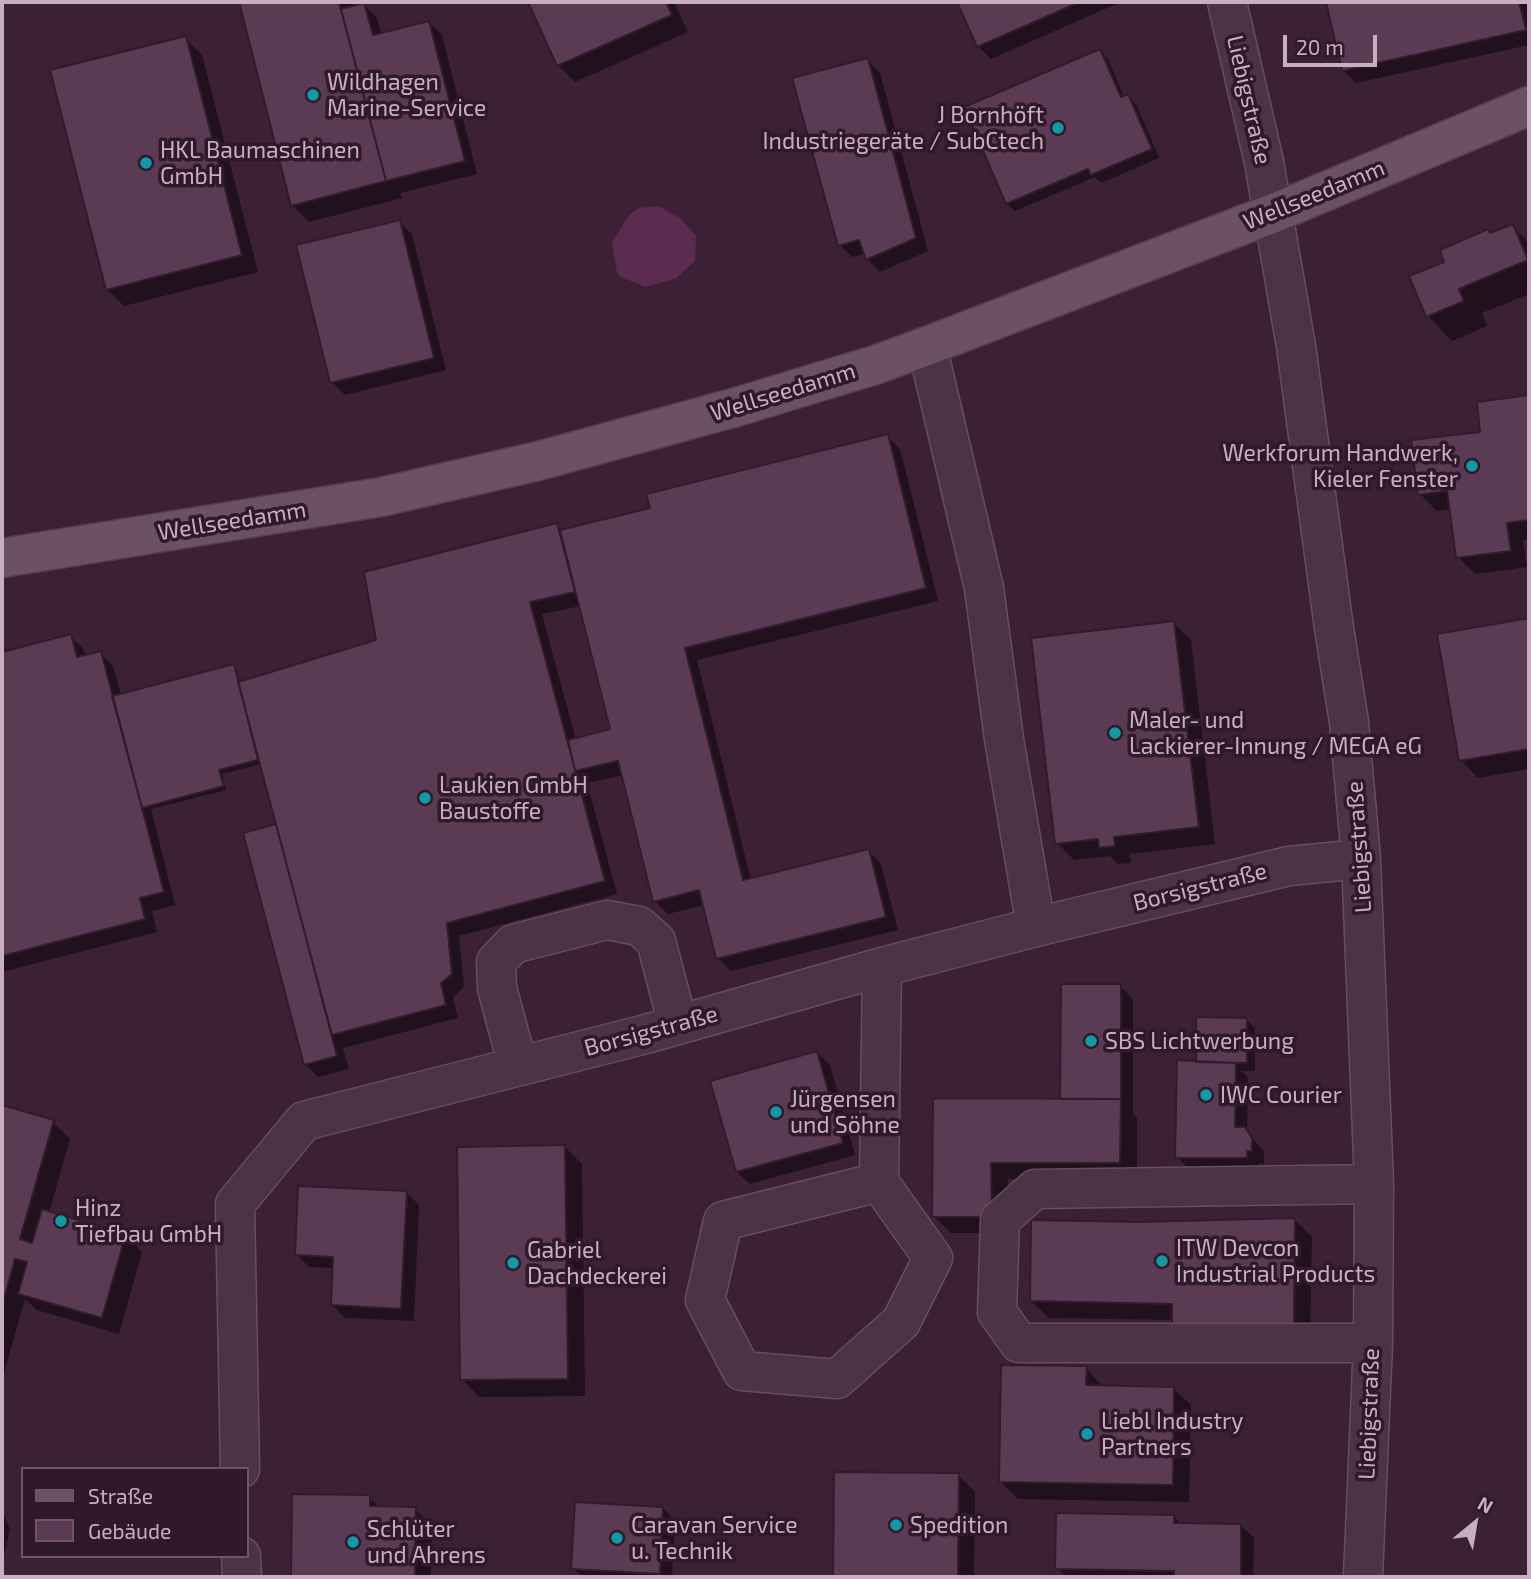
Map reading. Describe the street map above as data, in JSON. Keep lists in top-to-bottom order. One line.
{"streets":{"main road":["Wellseedamm"],"street":["Liebigstraße","Borsigstraße"]},"crossings":[["Liebigstraße","Wellseedamm"],["Liebigstraße","Borsigstraße"]],"places":["Wildhagen Marine-Service","J Bornhöft Industriegeräte / SubCtech","HKL Baumaschinen GmbH","Werkforum Handwerk, Kieler Fenster","Maler- und Lackierer-Innung / MEGA eG","Laukien GmbH Baustoffe","SBS Lichtwerbung","IWC Courier","Jürgensen und Söhne","Hinz Tiefbau GmbH","ITW Devcon Industrial Products","Gabriel Dachdeckerei","Liebl Industry Partners","Spedition","Caravan Service u. Technik","Schlüter und Ahrens"],"legend":["Straße","Gebäude"],"scale_bar":"20 m","north":"top right"}
